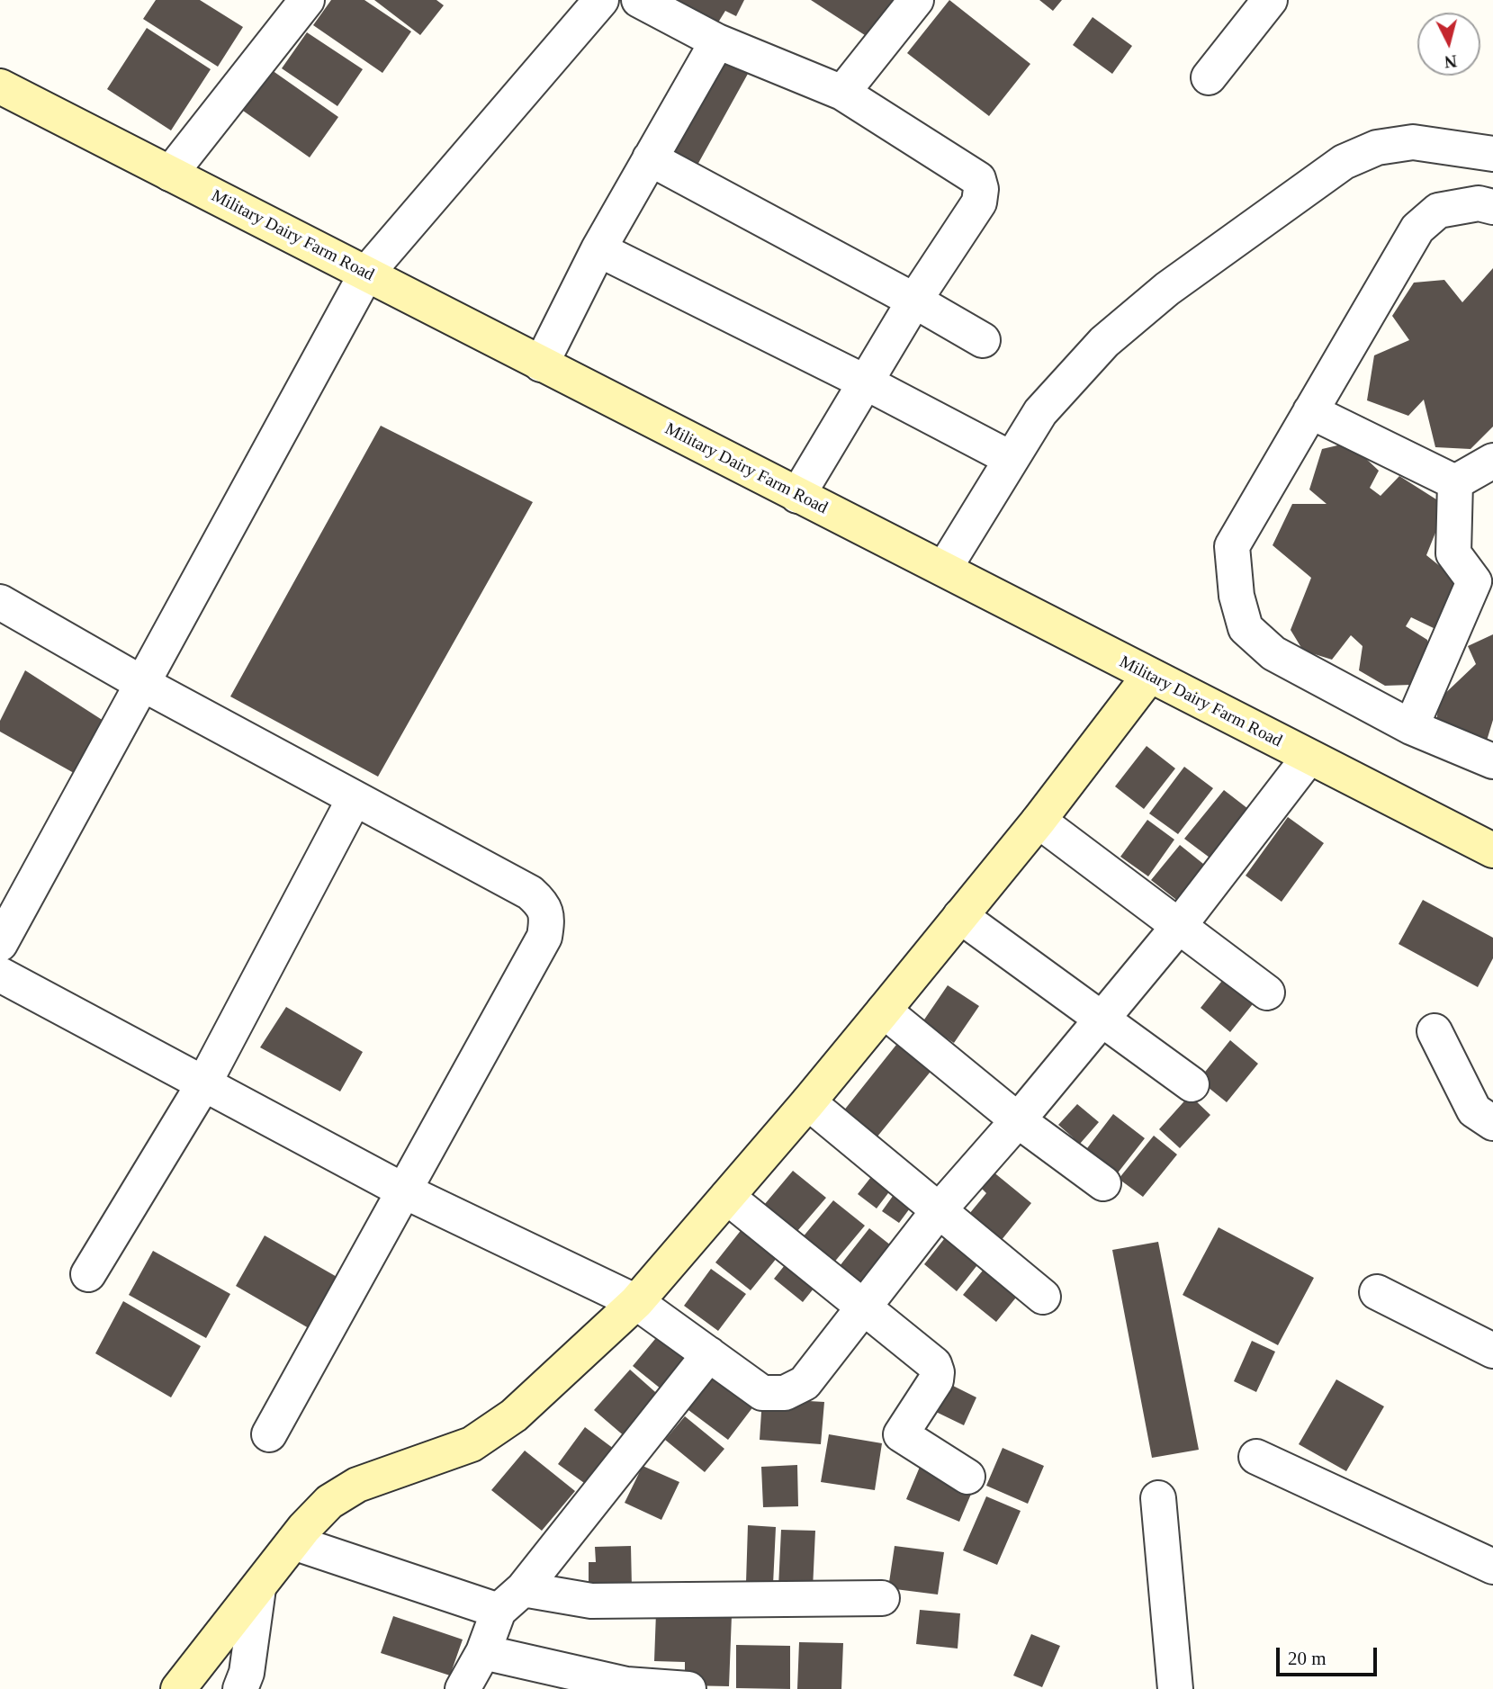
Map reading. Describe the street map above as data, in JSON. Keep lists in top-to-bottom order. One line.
{"streets":{"main road":["Military Dairy Farm Road"]},"scale_bar":"20 m","north":"bottom"}
